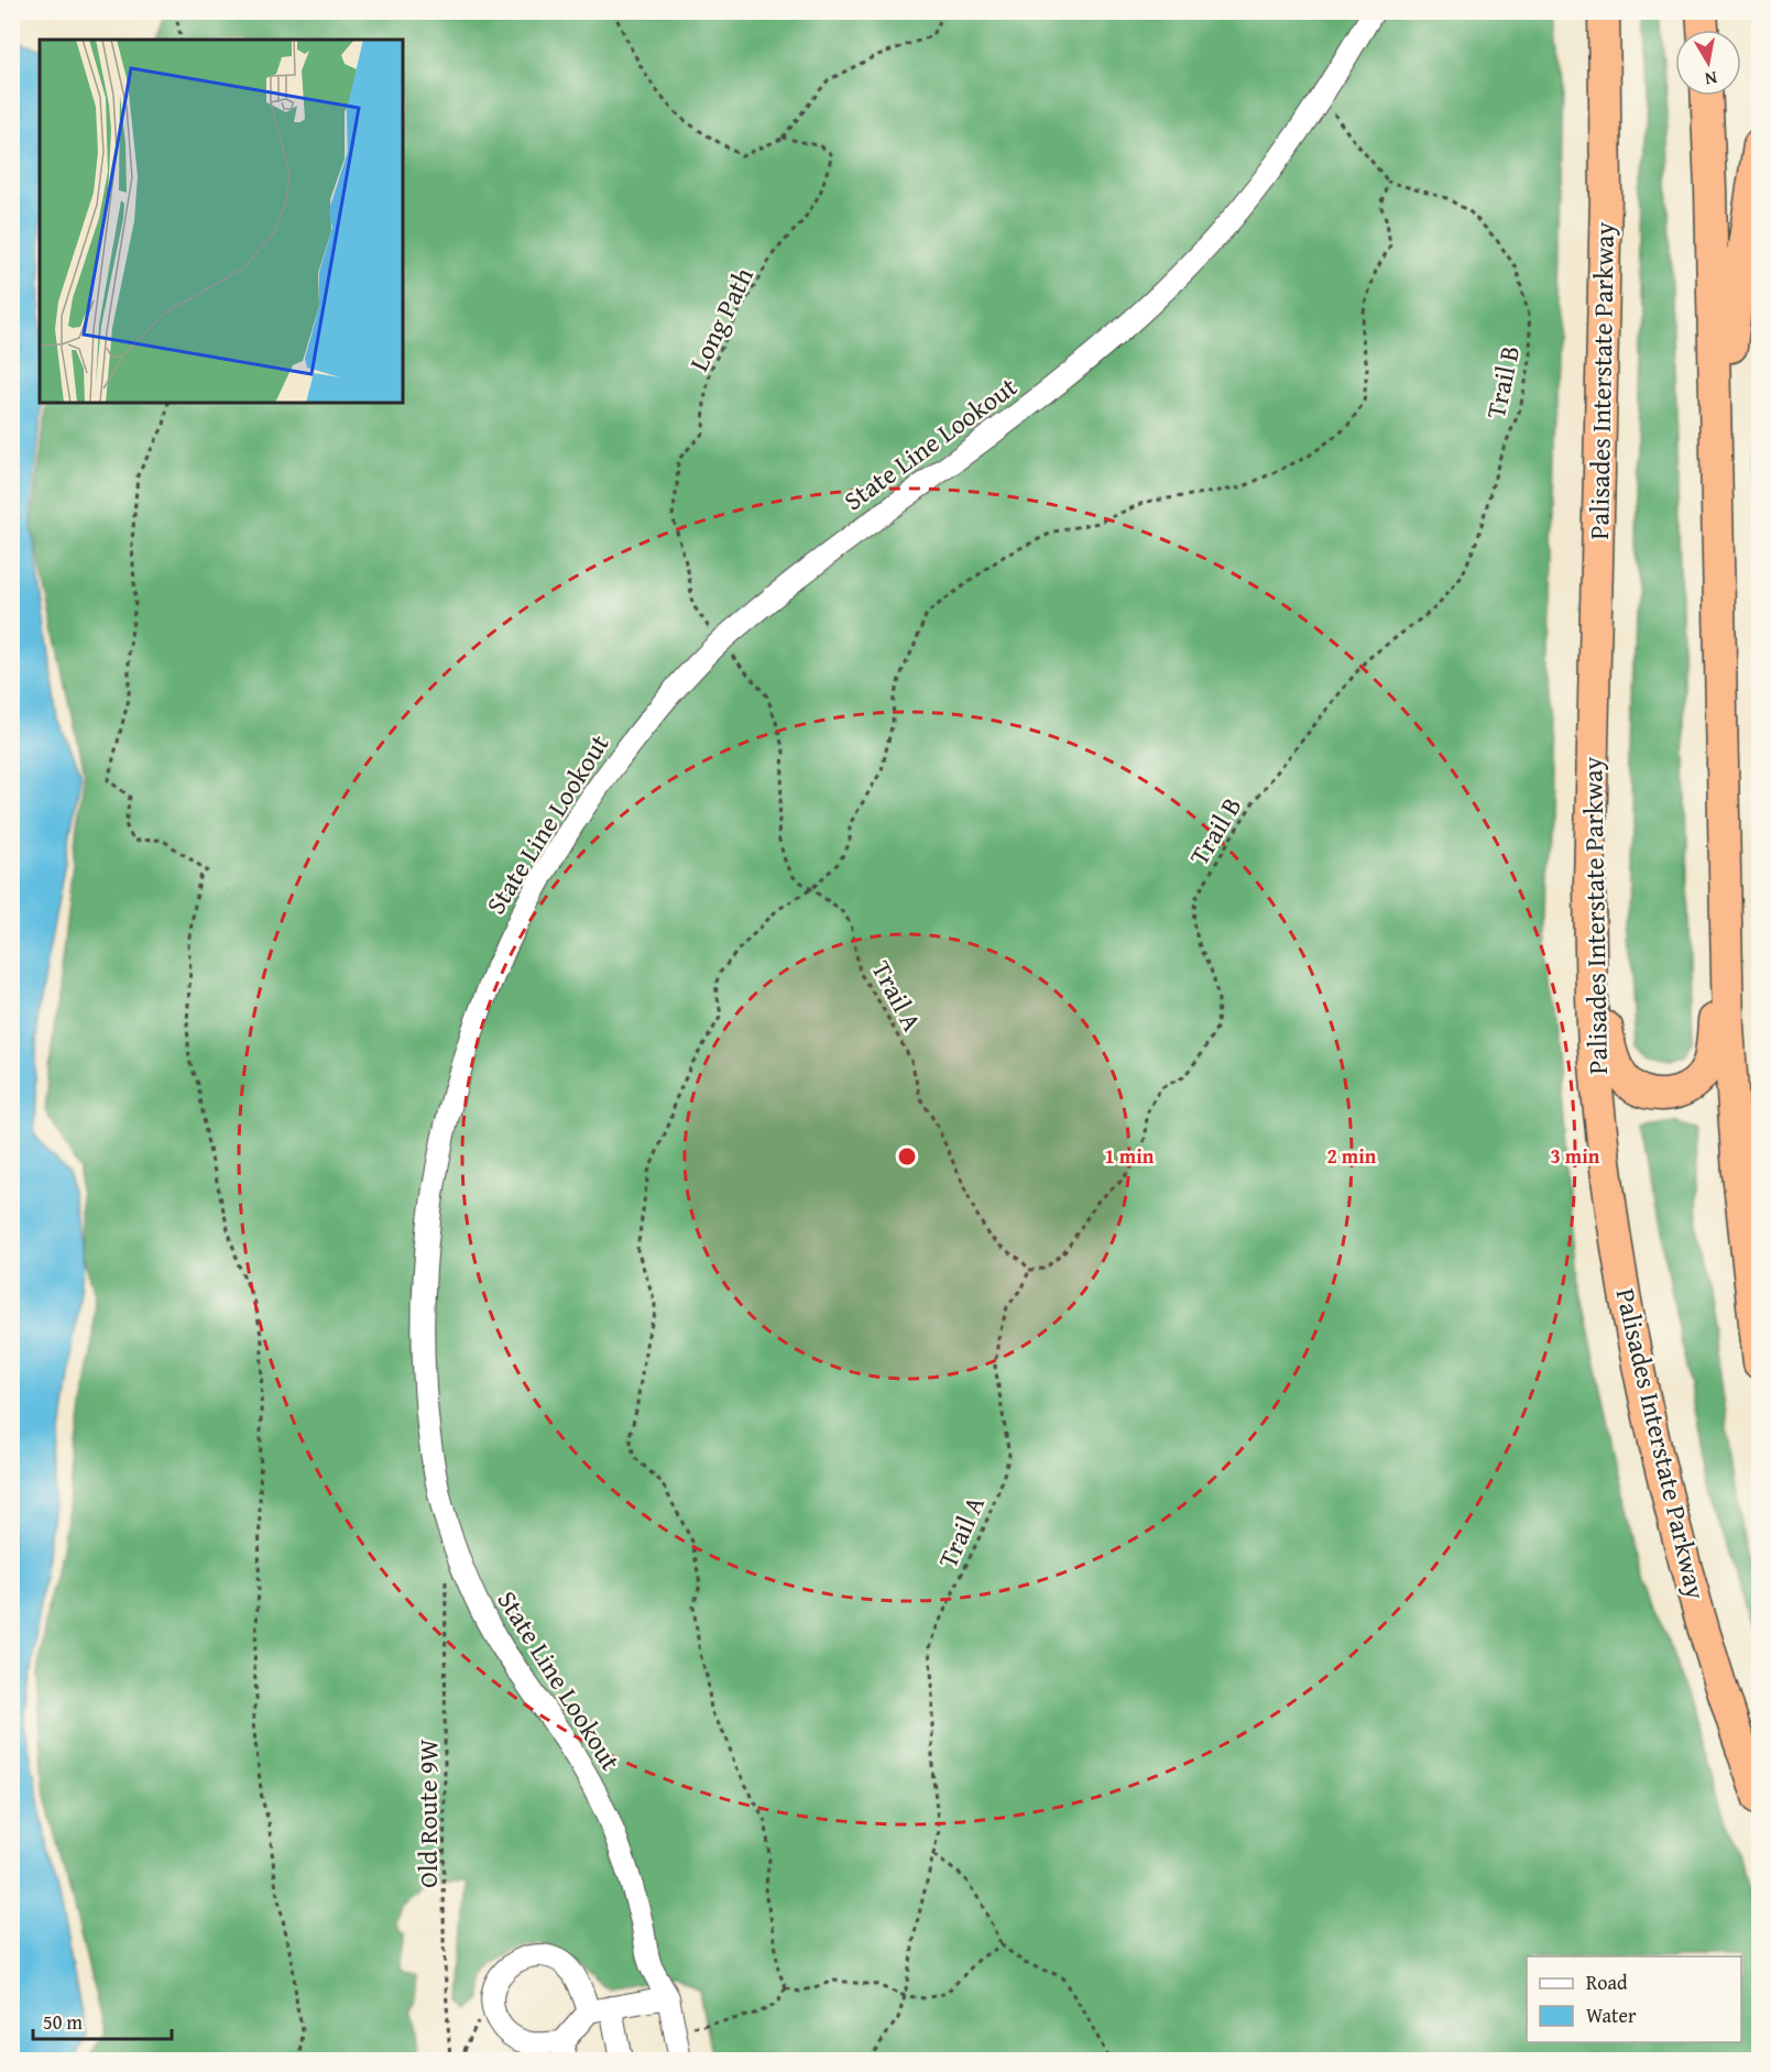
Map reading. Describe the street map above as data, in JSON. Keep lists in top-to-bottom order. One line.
{"streets":{"highway":["Palisades Interstate Parkway"],"street":["State Line Lookout"],"path":["Long Path","Trail B","Trail A","Old Route 9W"]},"crossings":[["Long Path","State Line Lookout"],["Long Path","Trail A"],["Trail B","Trail A"]],"legend":["Road","Water"],"scale_bar":"50 m","north":"bottom","rings":["1 min","2 min","3 min"]}
